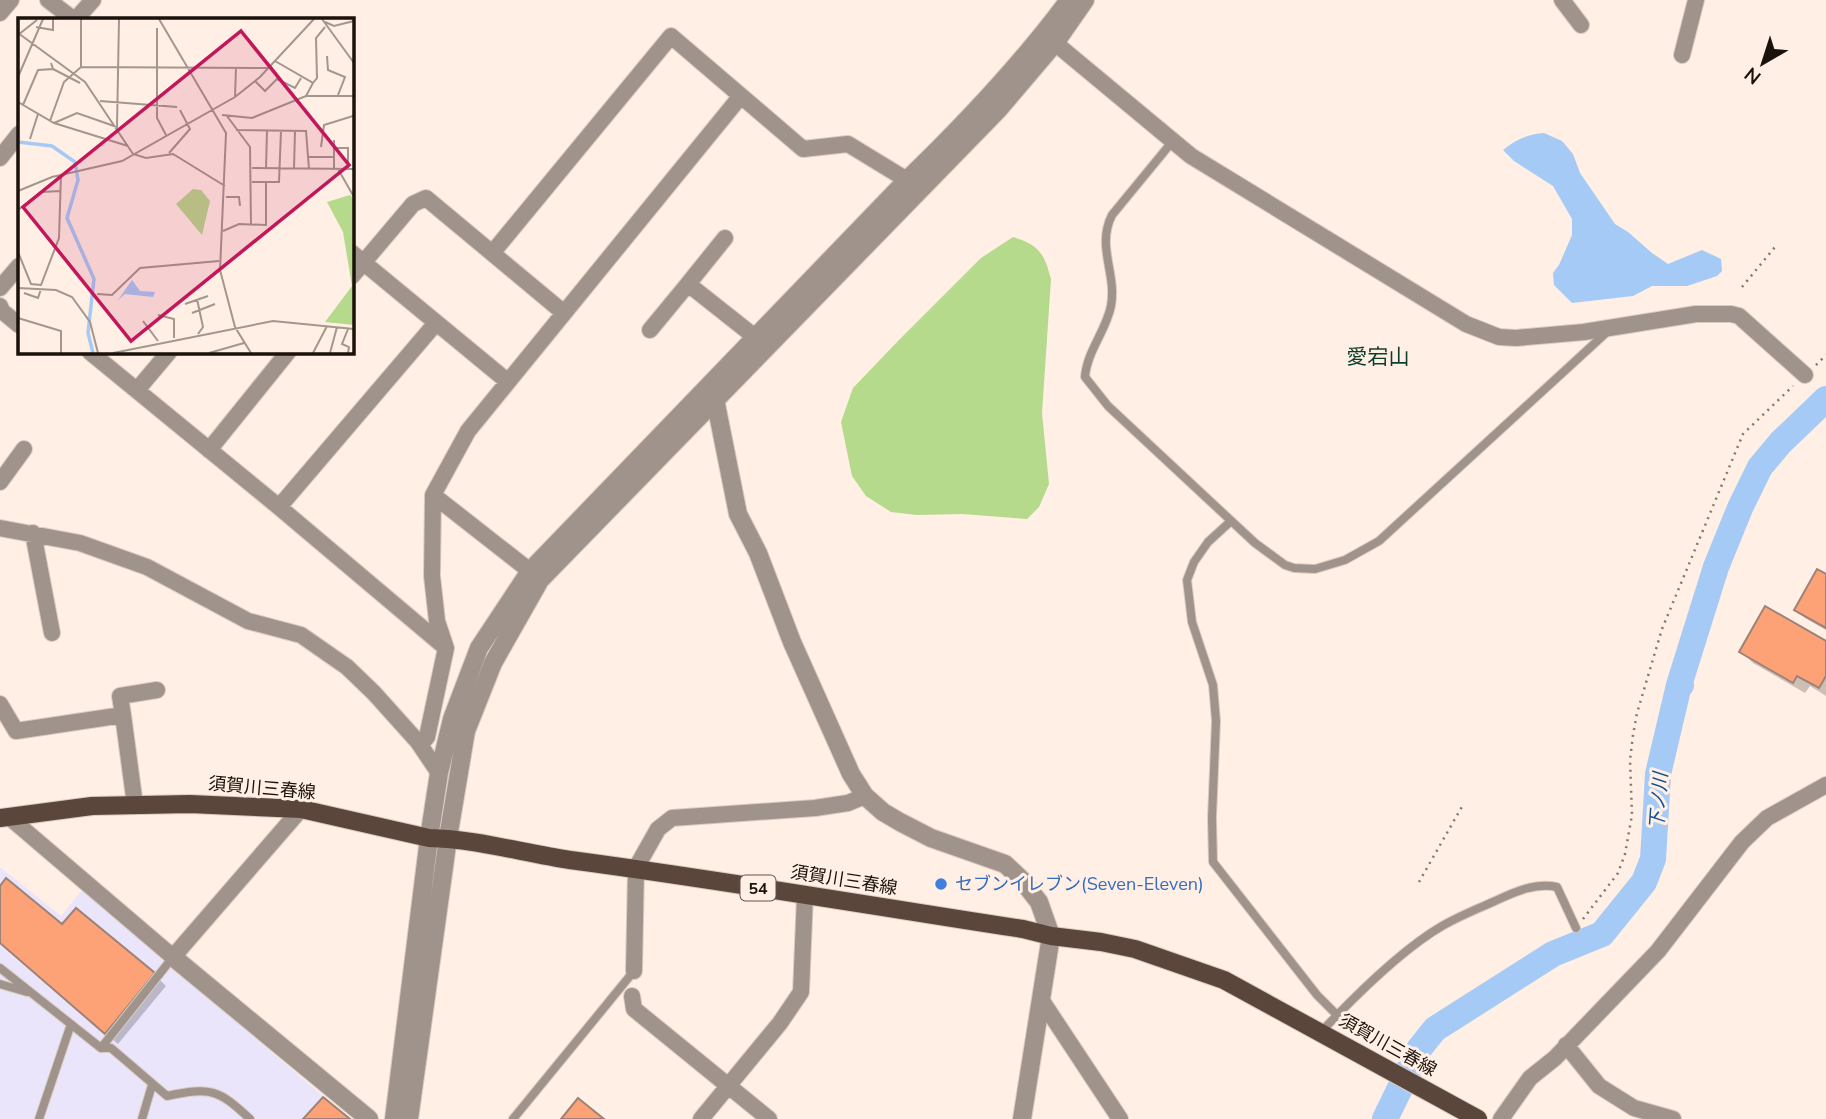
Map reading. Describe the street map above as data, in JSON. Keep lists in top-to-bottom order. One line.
{"streets":{"main road":["須賀川三春線","54"]},"districts":["愛宕山"],"water":["下ノ川"],"places":["セブンイレブン(Seven-Eleven)"],"north":"bottom left"}
